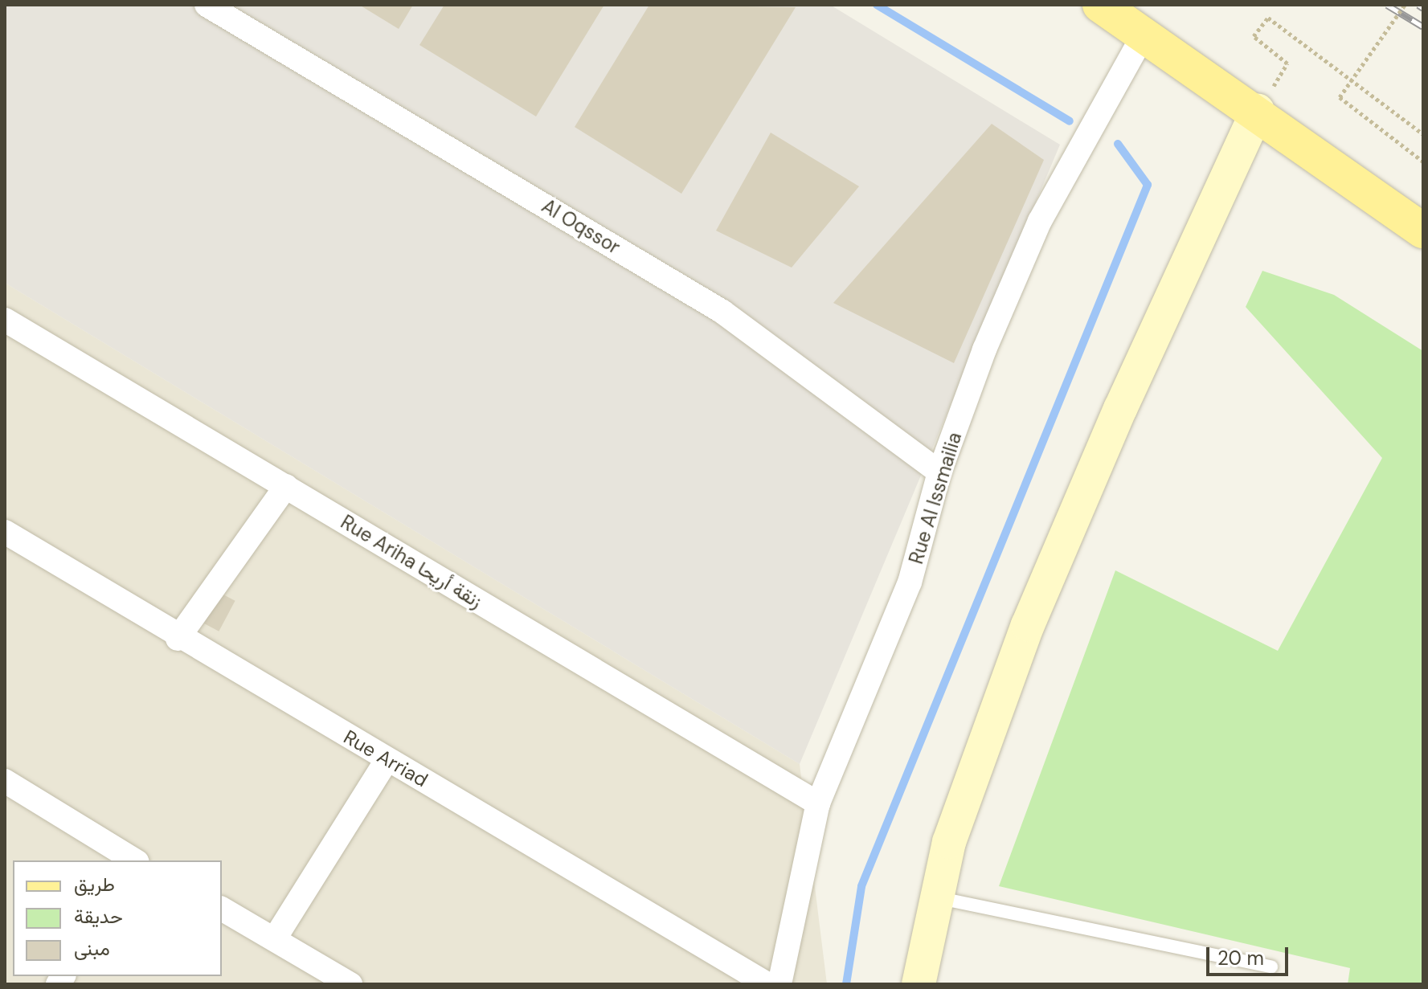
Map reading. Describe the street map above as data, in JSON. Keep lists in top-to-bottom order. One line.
{"streets":{"street":["Al Oqssor","Rue Al Issmailia","Rue Ariha زنقة أريحا","Rue Arriad"]},"crossings":[["Al Oqssor","Rue Al Issmailia"],["Rue Al Issmailia","Rue Ariha زنقة أريحا"]],"legend":["طريق","حديقة","مبنى"],"scale_bar":"20 m"}
